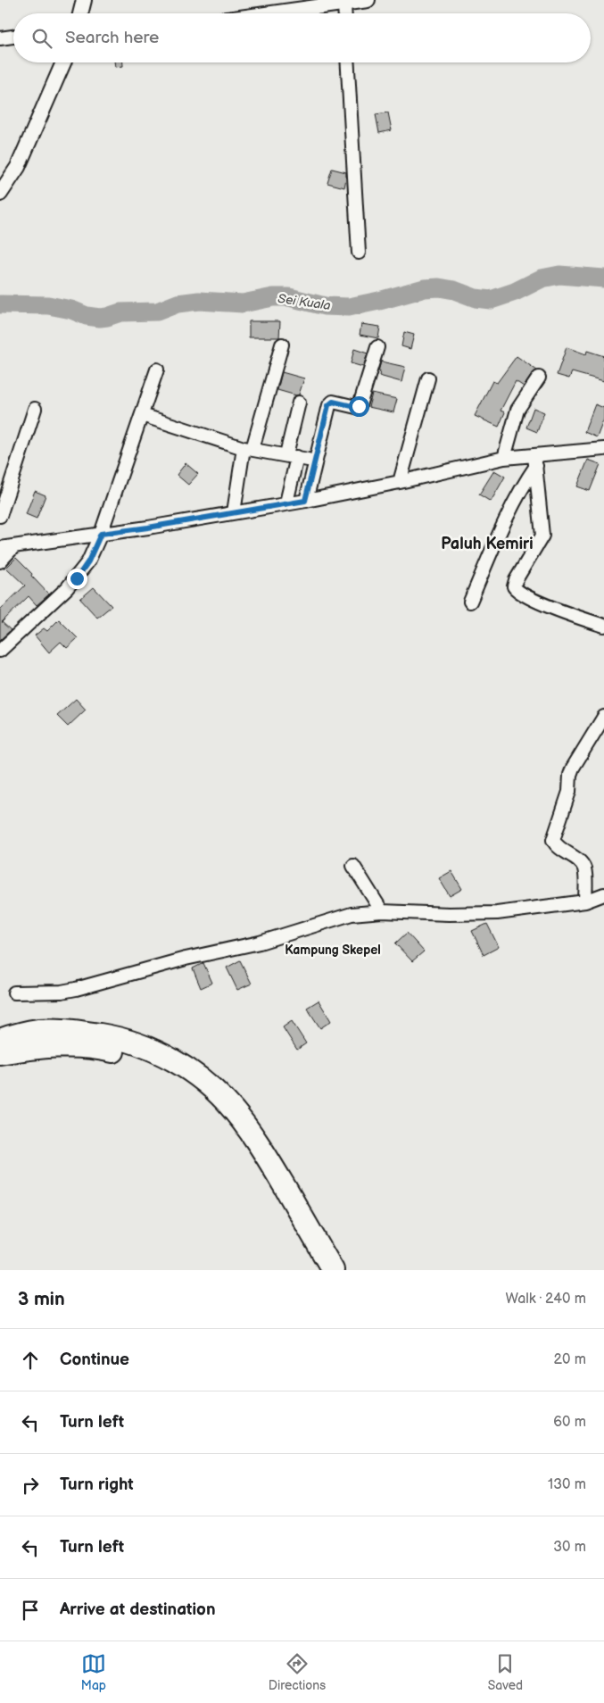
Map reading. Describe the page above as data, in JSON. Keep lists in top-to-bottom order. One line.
{"districts":["Paluh Kemiri","Kampung Skepel"],"water":["Sei Kuala"],"page":{"search":"Search here","heading":["3 min","Walk · 240 m"],"list":[["Continue","20 m"],["Turn left","60 m"],["Turn right","130 m"],["Turn left","30 m"],"Arrive at destination"],"nav":["Map","Directions","Saved"]}}
